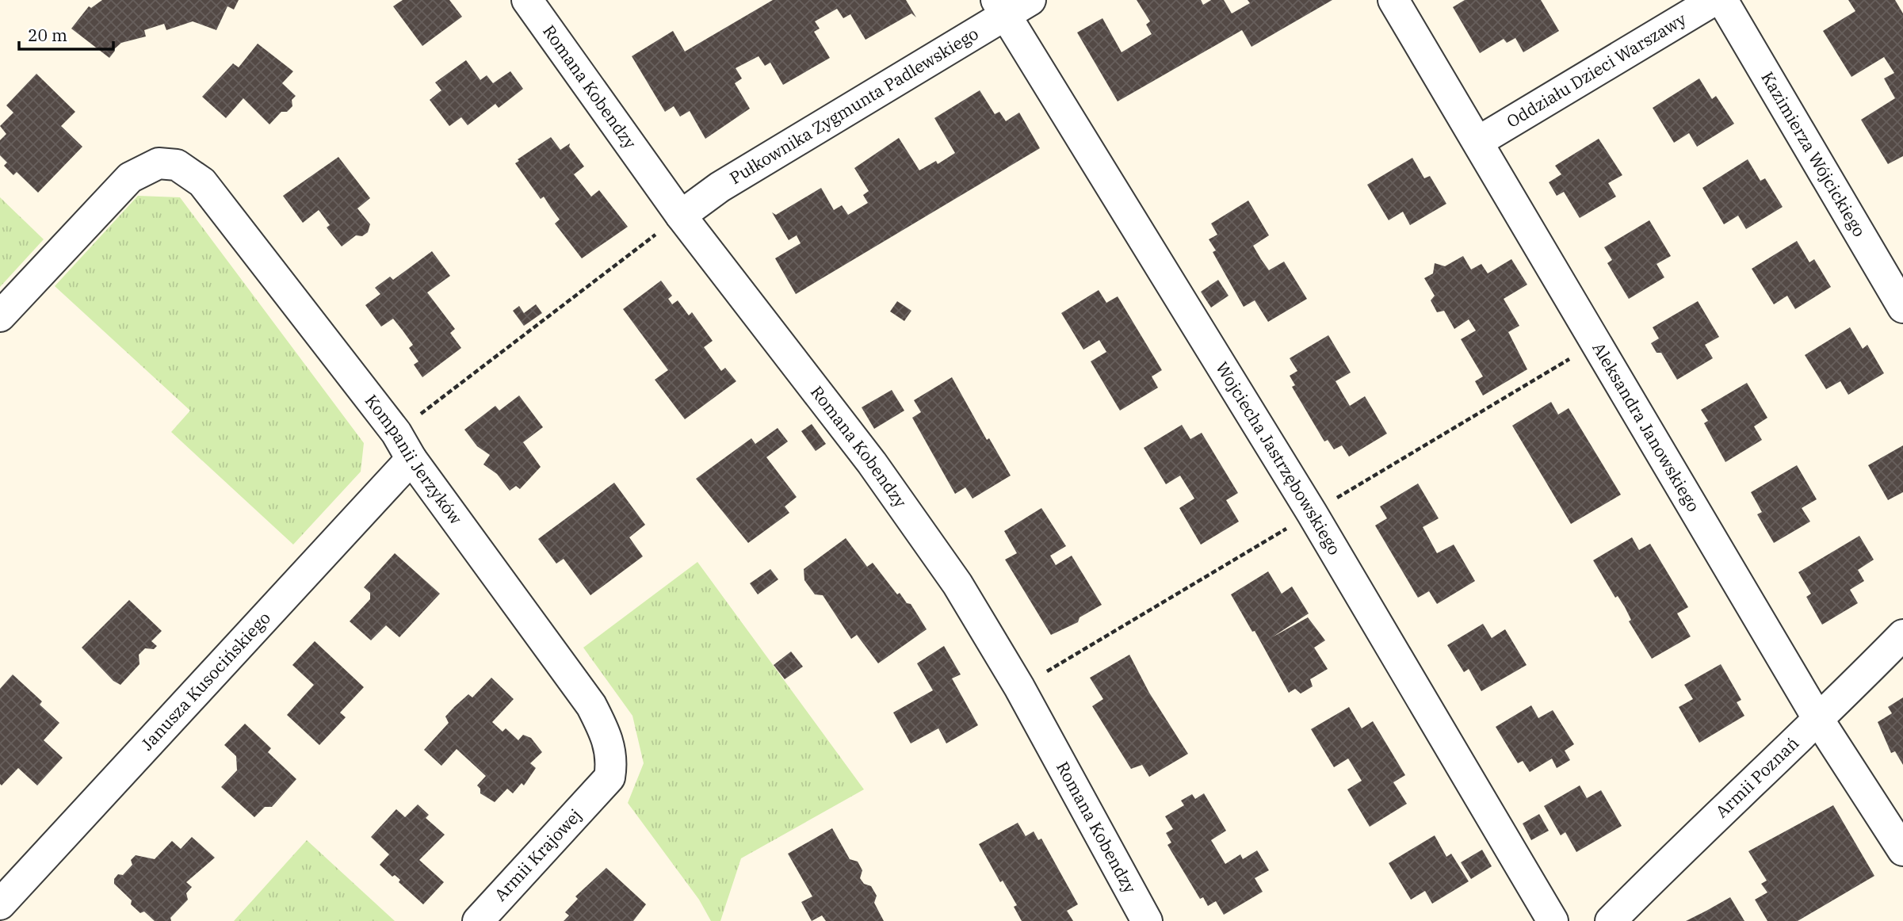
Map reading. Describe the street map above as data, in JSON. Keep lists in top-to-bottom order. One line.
{"streets":{"street":["Oddziału Dzieci Warszawy","Romana Kobendzy","Pułkownika Zygmunta Padlewskiego","Kazimierza Wójcickiego","Aleksandra Janowskiego","Wojciecha Jastrzębowskiego","Kompanii Jerzyków","Janusza Kusocińskiego","Armii Poznań","Armii Krajowej"]},"crossings":[["Oddziału Dzieci Warszawy","Aleksandra Janowskiego"],["Romana Kobendzy","Pułkownika Zygmunta Padlewskiego"],["Pułkownika Zygmunta Padlewskiego","Wojciecha Jastrzębowskiego"],["Aleksandra Janowskiego","Armii Poznań"],["Kompanii Jerzyków","Janusza Kusocińskiego"],["Kompanii Jerzyków","Armii Krajowej"]],"scale_bar":"20 m"}
